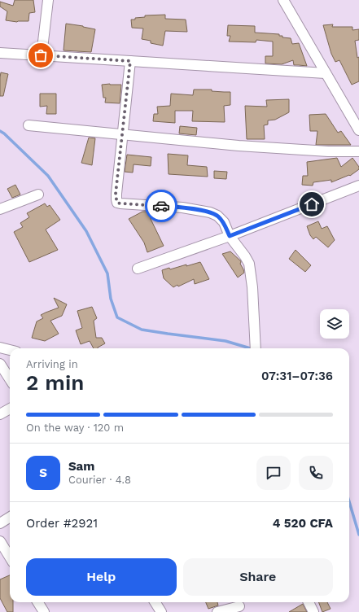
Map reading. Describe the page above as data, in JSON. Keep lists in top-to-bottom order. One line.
{"page":{"heading":["2 min","Arriving in","07:31–07:36"],"panel":["Sam","Courier · 4.8","Order #2921","4 520 CFA"],"bar":"On the way · 120 m","round":"S","buttons":["Help","Share"]}}
